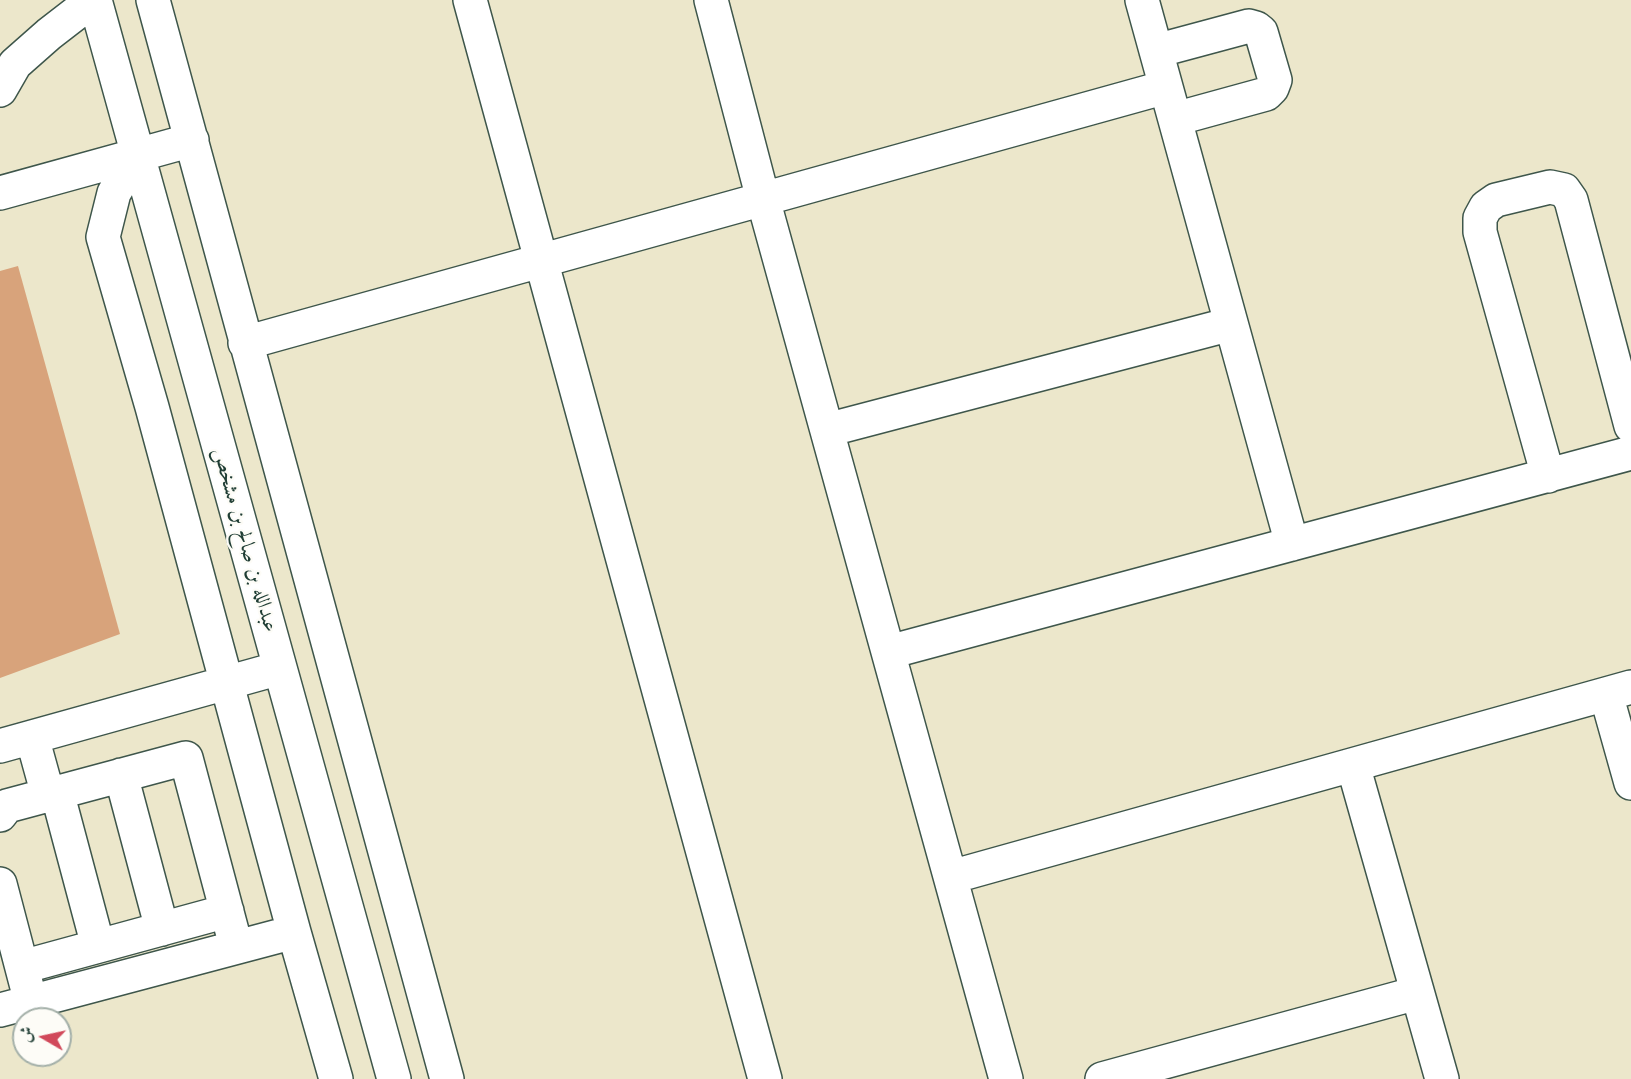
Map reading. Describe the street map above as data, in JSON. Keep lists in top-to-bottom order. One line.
{"streets":{"street":["عبدالله بن صالح بن مشخص"]},"north":"left"}
